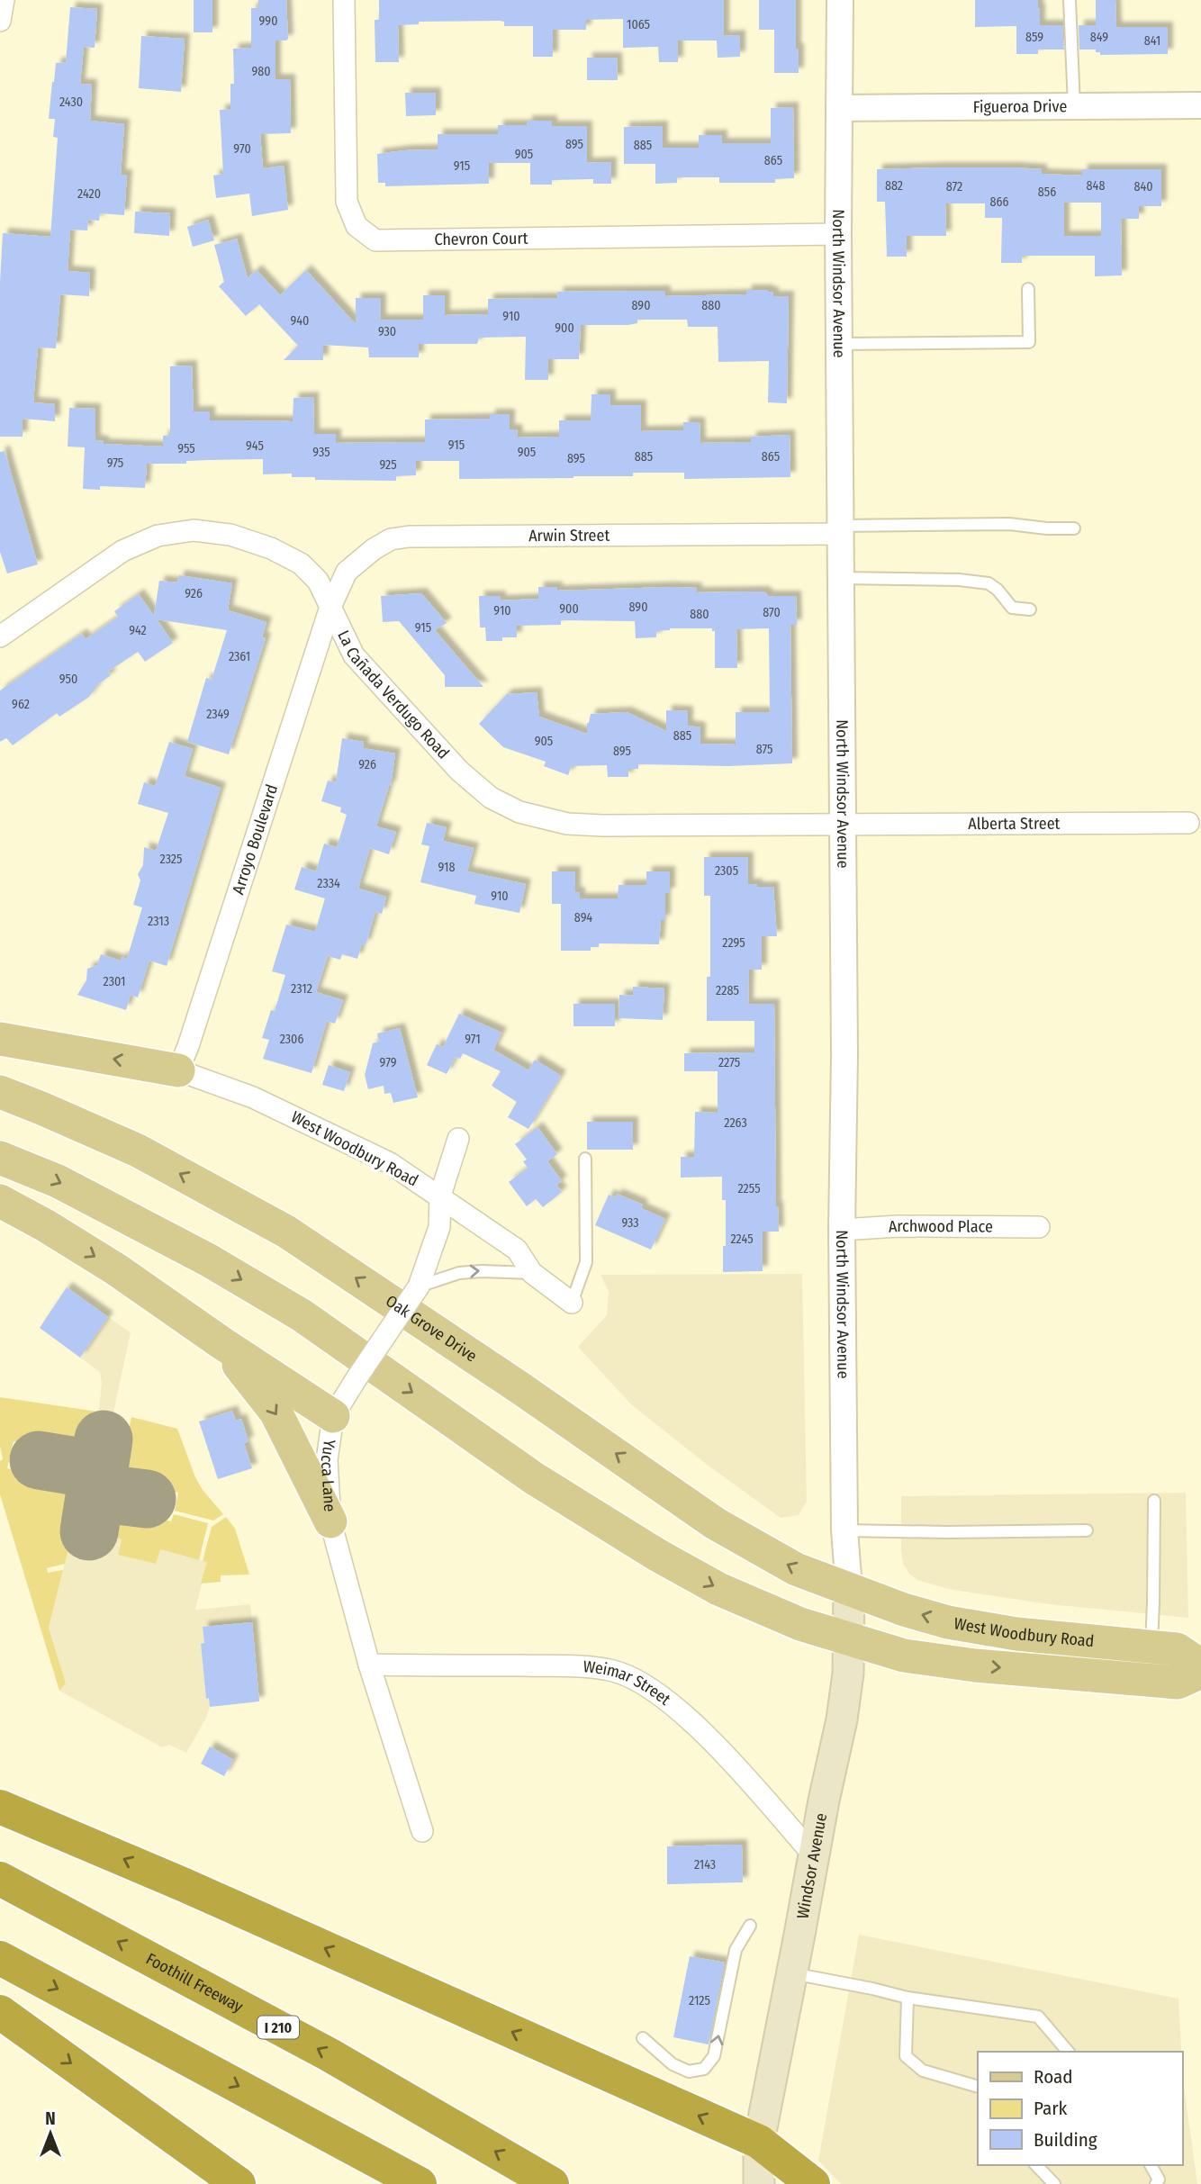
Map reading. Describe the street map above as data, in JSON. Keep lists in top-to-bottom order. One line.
{"streets":{"highway":["Foothill Freeway","I 210"],"main road":["West Woodbury Road","Oak Grove Drive","Windsor Avenue"],"street":["Figueroa Drive","Chevron Court","North Windsor Avenue","Arwin Street","La Cañada Verdugo Road","Alberta Street","Arroyo Boulevard","Archwood Place","Yucca Lane","Weimar Street"]},"crossings":[["Figueroa Drive","North Windsor Avenue"],["Chevron Court","North Windsor Avenue"],["North Windsor Avenue","Arwin Street"],["North Windsor Avenue","La Cañada Verdugo Road"],["North Windsor Avenue","Alberta Street"],["North Windsor Avenue","West Woodbury Road"],["North Windsor Avenue","Archwood Place"],["North Windsor Avenue","Oak Grove Drive"],["North Windsor Avenue","Windsor Avenue"],["Arwin Street","La Cañada Verdugo Road"],["Arwin Street","Arroyo Boulevard"],["La Cañada Verdugo Road","Alberta Street"],["La Cañada Verdugo Road","Arroyo Boulevard"],["Arroyo Boulevard","West Woodbury Road"],["West Woodbury Road","Oak Grove Drive"],["West Woodbury Road","Yucca Lane"],["West Woodbury Road","Windsor Avenue"],["Oak Grove Drive","Windsor Avenue"],["Yucca Lane","Weimar Street"],["Weimar Street","Windsor Avenue"]],"one_way":["West Woodbury Road"],"house_numbers":["990","1065","859","849","841","980","2430","895","885","970","905","865","915","882","848","872","840","856","2420","866","890","880","910","940","900","930","915","945","955","935","905","885","865","895","975","925","926","890","900","910","870","880","915","942","2361","950","962","2349","885","905","875","895","926","2325","918","2305","2334","910","894","2313","2295","2301","2312","2285","2306","971","979","2275","2263","2255","933","2245","2143","2125"],"legend":["Road","Park","Building"],"north":"top"}
